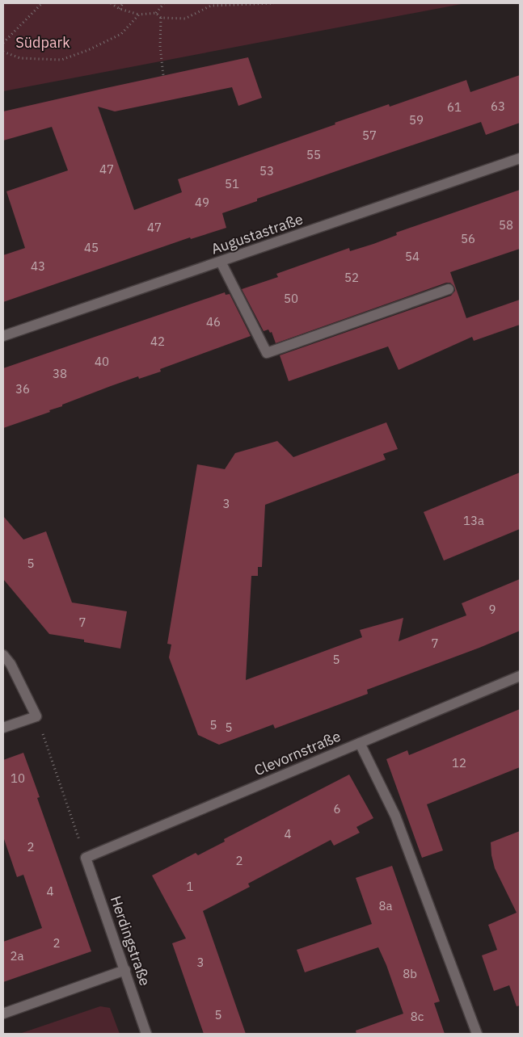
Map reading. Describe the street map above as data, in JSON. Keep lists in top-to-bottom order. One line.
{"streets":{"street":["Augustastraße","Clevornstraße","Herdingstraße"]},"crossings":[["Clevornstraße","Herdingstraße"]],"parks":["Südpark"],"house_numbers":["63","61","59","57","55","47","53","51","49","58","47","56","45","54","43","52","50","46","42","40","38","36","3","13a","5","9","7","7","5","5","5","12","10","6","4","2","2","1","4","8a","2","2a","3","8b","5","8c"]}
